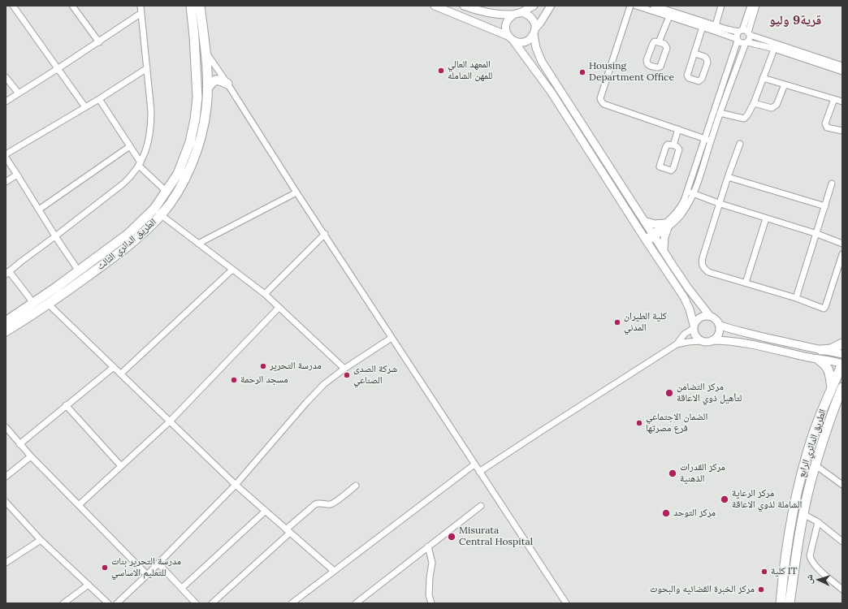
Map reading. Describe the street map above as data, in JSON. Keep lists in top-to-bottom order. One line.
{"streets":{"main road":["الطريق الدائري الثالث","الطريق الدائري الرابع"]},"districts":["قرية9 وليو"],"places":["المعهد العالي للمهن الشامله","Housing Department Office","كلية الطيران المدني","مدرسة التحرير","شركة الصدى الصناعي","مسجد الرحمة","مركز التضامن لتأهيل ذوي الاعاقة","الضمان الاجتماعي فرع مصرتها","مركز القدرات الذهنية","مركز الرعاية الشاملة لذوي الاعاقة","مركز التوحد","Misurata Central Hospital","مدرسة التحرير بنات للتعليم الاساسي","كلية IT","مركز الخبرة القضائيه والبحوث"],"north":"left"}
